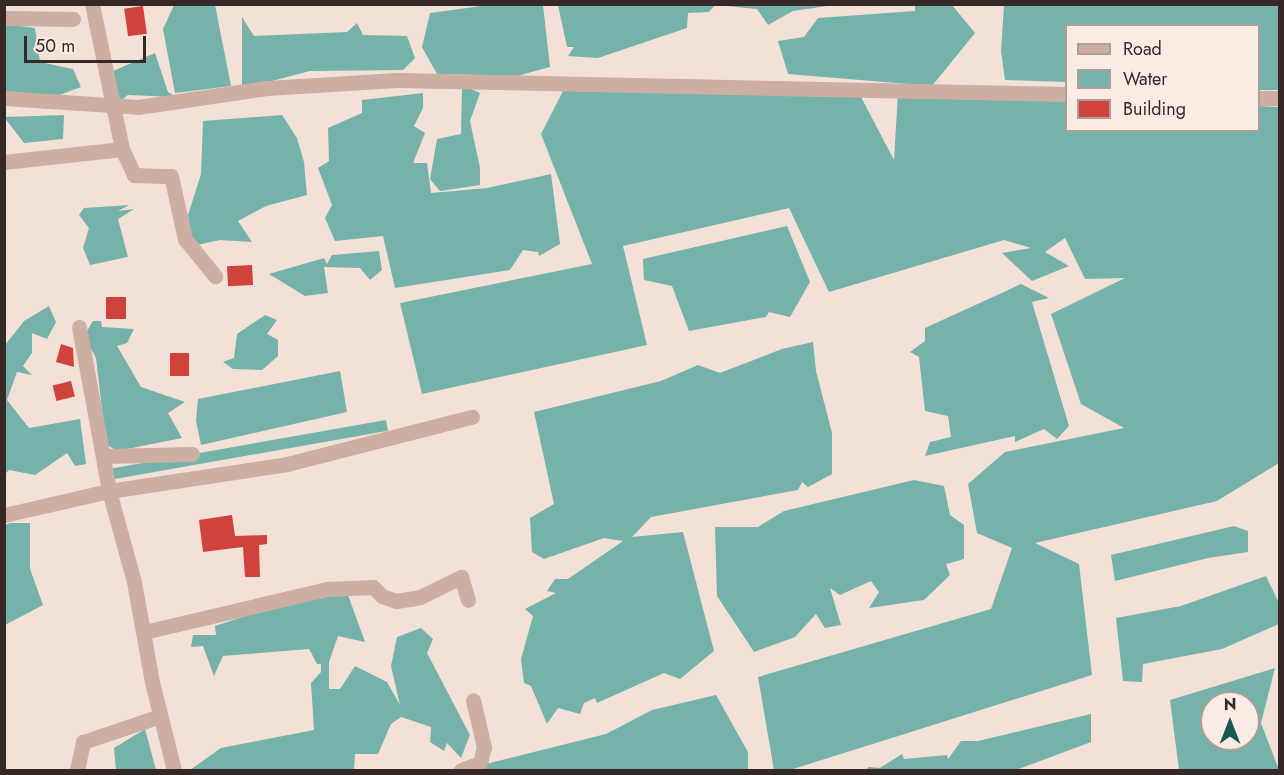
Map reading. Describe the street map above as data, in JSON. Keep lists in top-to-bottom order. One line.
{"legend":["Road","Water","Building"],"scale_bar":"50 m","north":"top"}
